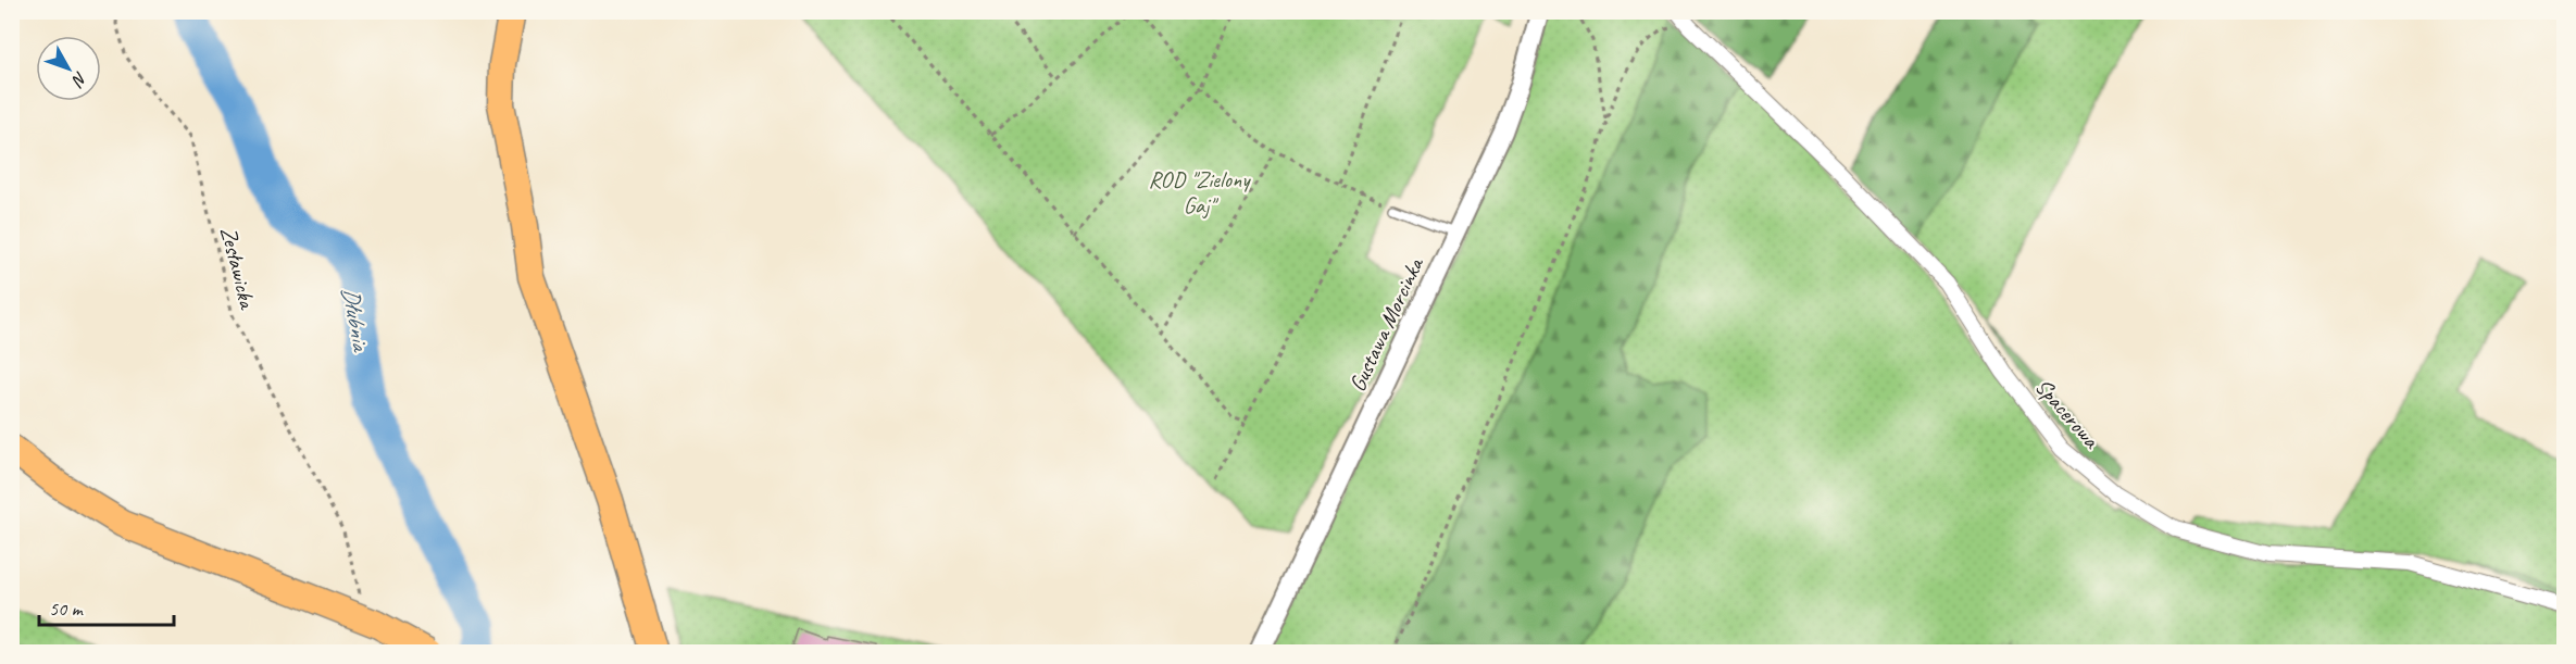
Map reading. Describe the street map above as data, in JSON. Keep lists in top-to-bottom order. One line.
{"streets":{"street":["Gustawa Morcinka","Spacerowa"],"path":["Zesławicka"]},"water":["Dłubnia"],"parks":["ROD \"Zielony Gaj\""],"scale_bar":"50 m","north":"bottom right"}
